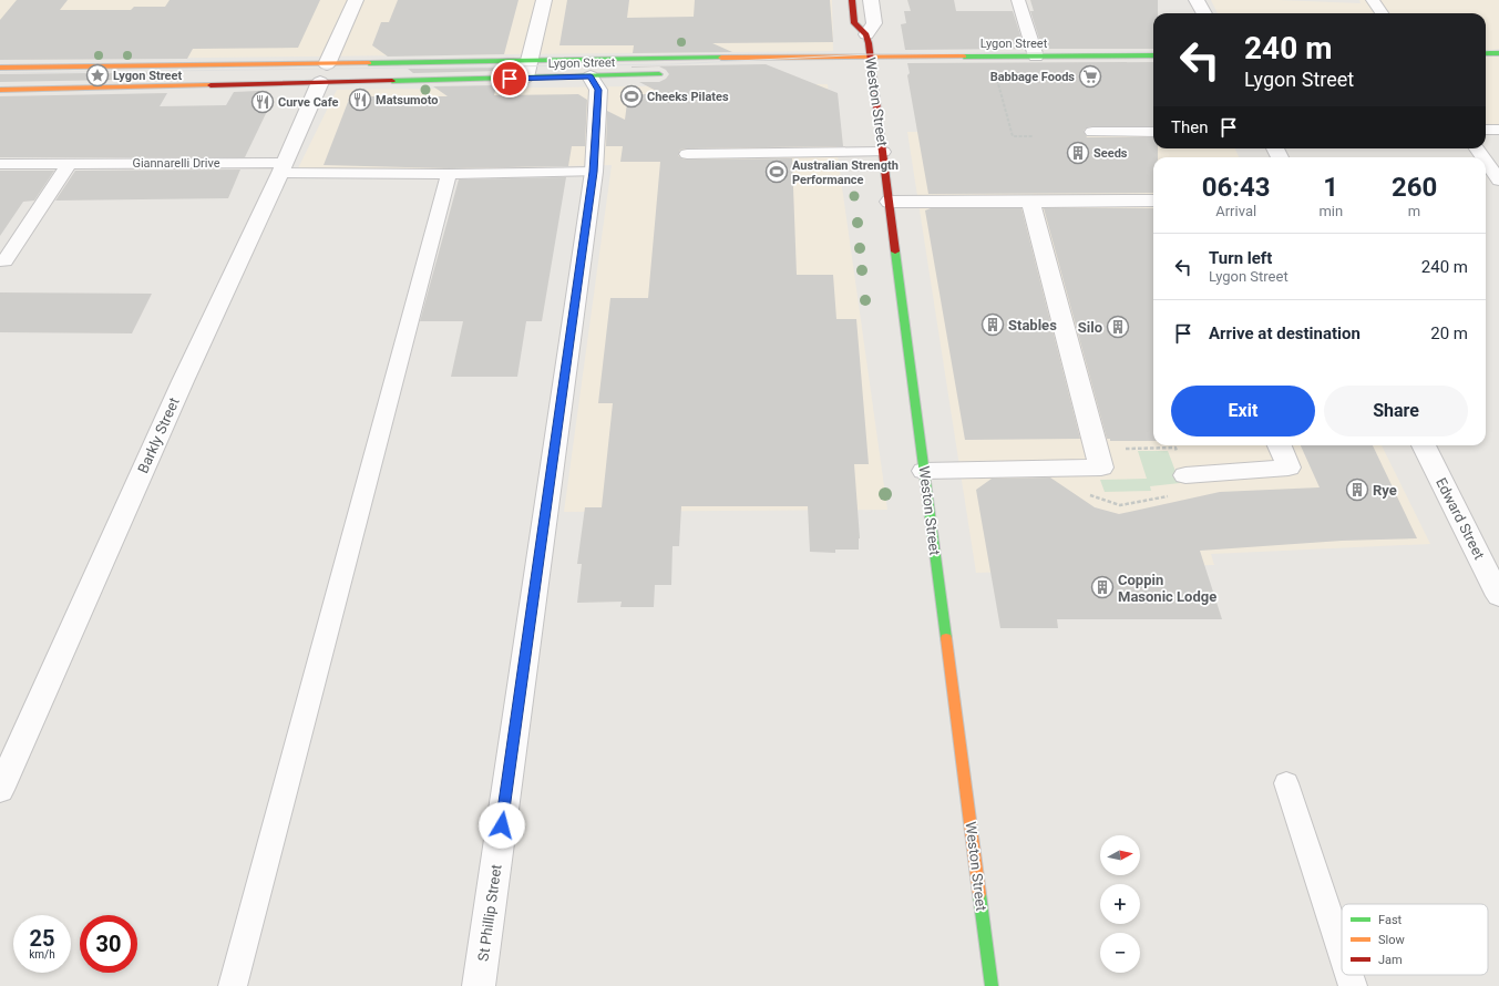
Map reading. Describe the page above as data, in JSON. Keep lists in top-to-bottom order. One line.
{"streets":{"street":["Lygon Street","Weston Street","Barkly Street","Edward Street","St Phillip Street"],"lane":["Giannarelli Drive"]},"crossings":[["Lygon Street","Weston Street"],["Lygon Street","Barkly Street"],["Lygon Street","St Phillip Street"],["Giannarelli Drive","Barkly Street"],["Giannarelli Drive","St Phillip Street"]],"places":{"place":["Lygon Street"],"supermarket":["Babbage Foods"],"sports":["Cheeks Pilates","Australian Strength Performance"],"restaurant":["Matsumoto","Curve Cafe"],"building":["Seeds","Stables","Silo","Rye","Coppin Masonic Lodge"]},"legend":["Fast","Slow","Jam"],"north":"right","page":{"turn":["240 m","Lygon Street"],"then":"Then","eta":["06:43","Arrival","1","min","260","m"],"list":[{"name":"Turn left","note":"Lygon Street","value":"240 m"},{"name":"Arrive at destination","value":"20 m"}],"buttons":["Exit","Share"],"map_buttons":["+","−"],"speed":"25 km/h","limit":"30"}}
